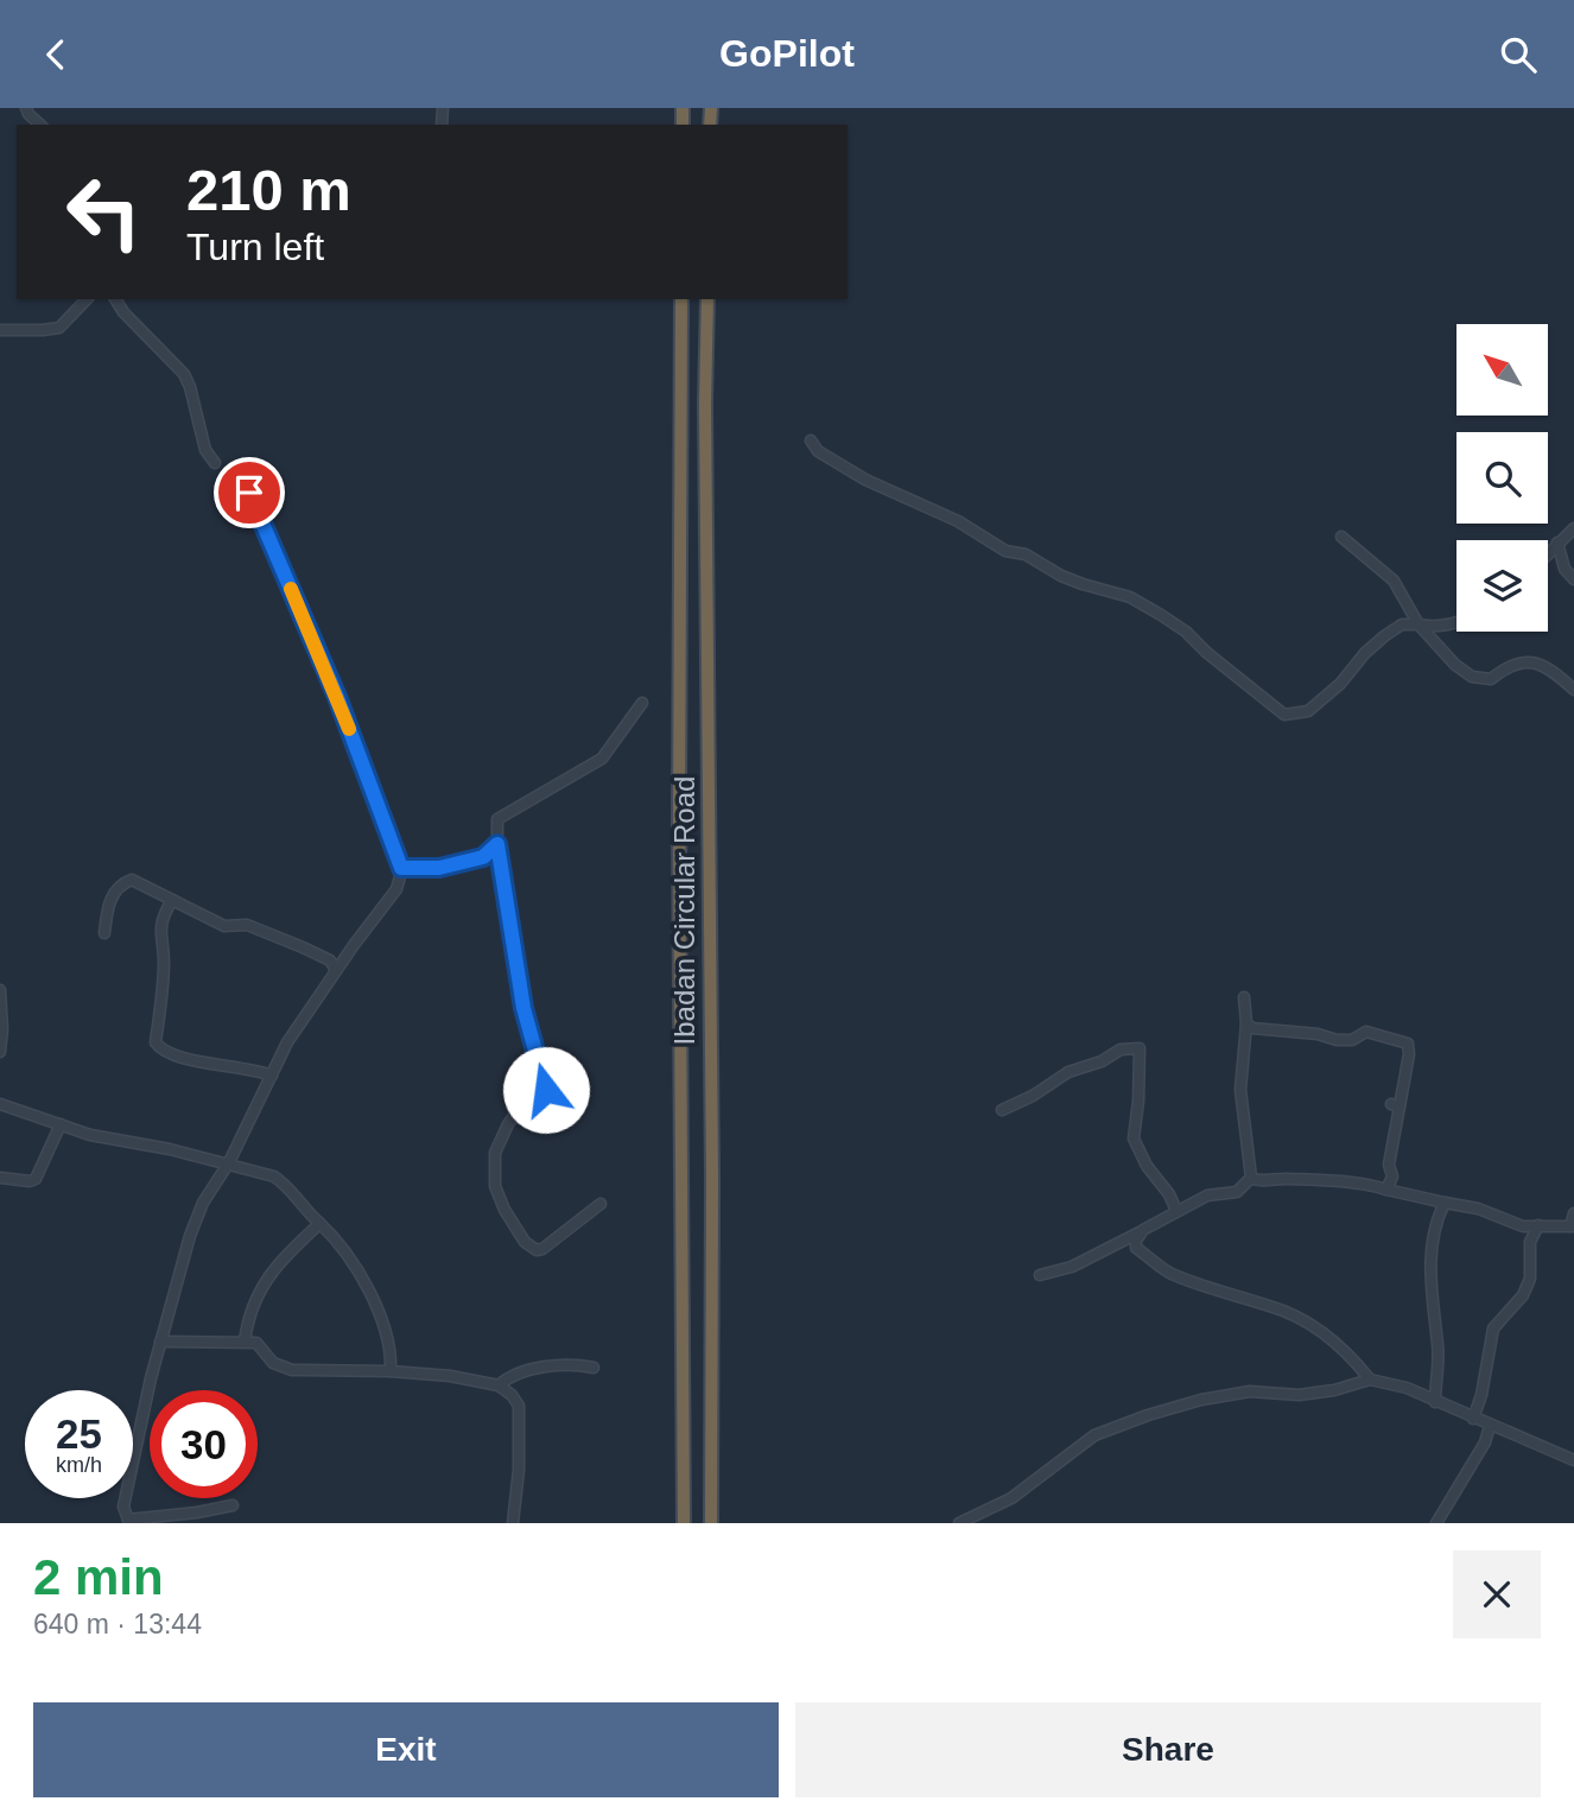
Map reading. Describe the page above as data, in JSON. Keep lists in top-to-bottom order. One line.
{"streets":{"highway":["Ibadan Circular Road"]},"north":"top left","page":{"header":"GoPilot","turn":["210 m","Turn left"],"speed":"25 km/h","limit":"30","heading":["2 min","640 m · 13:44"],"buttons":["Exit","Share"]}}
